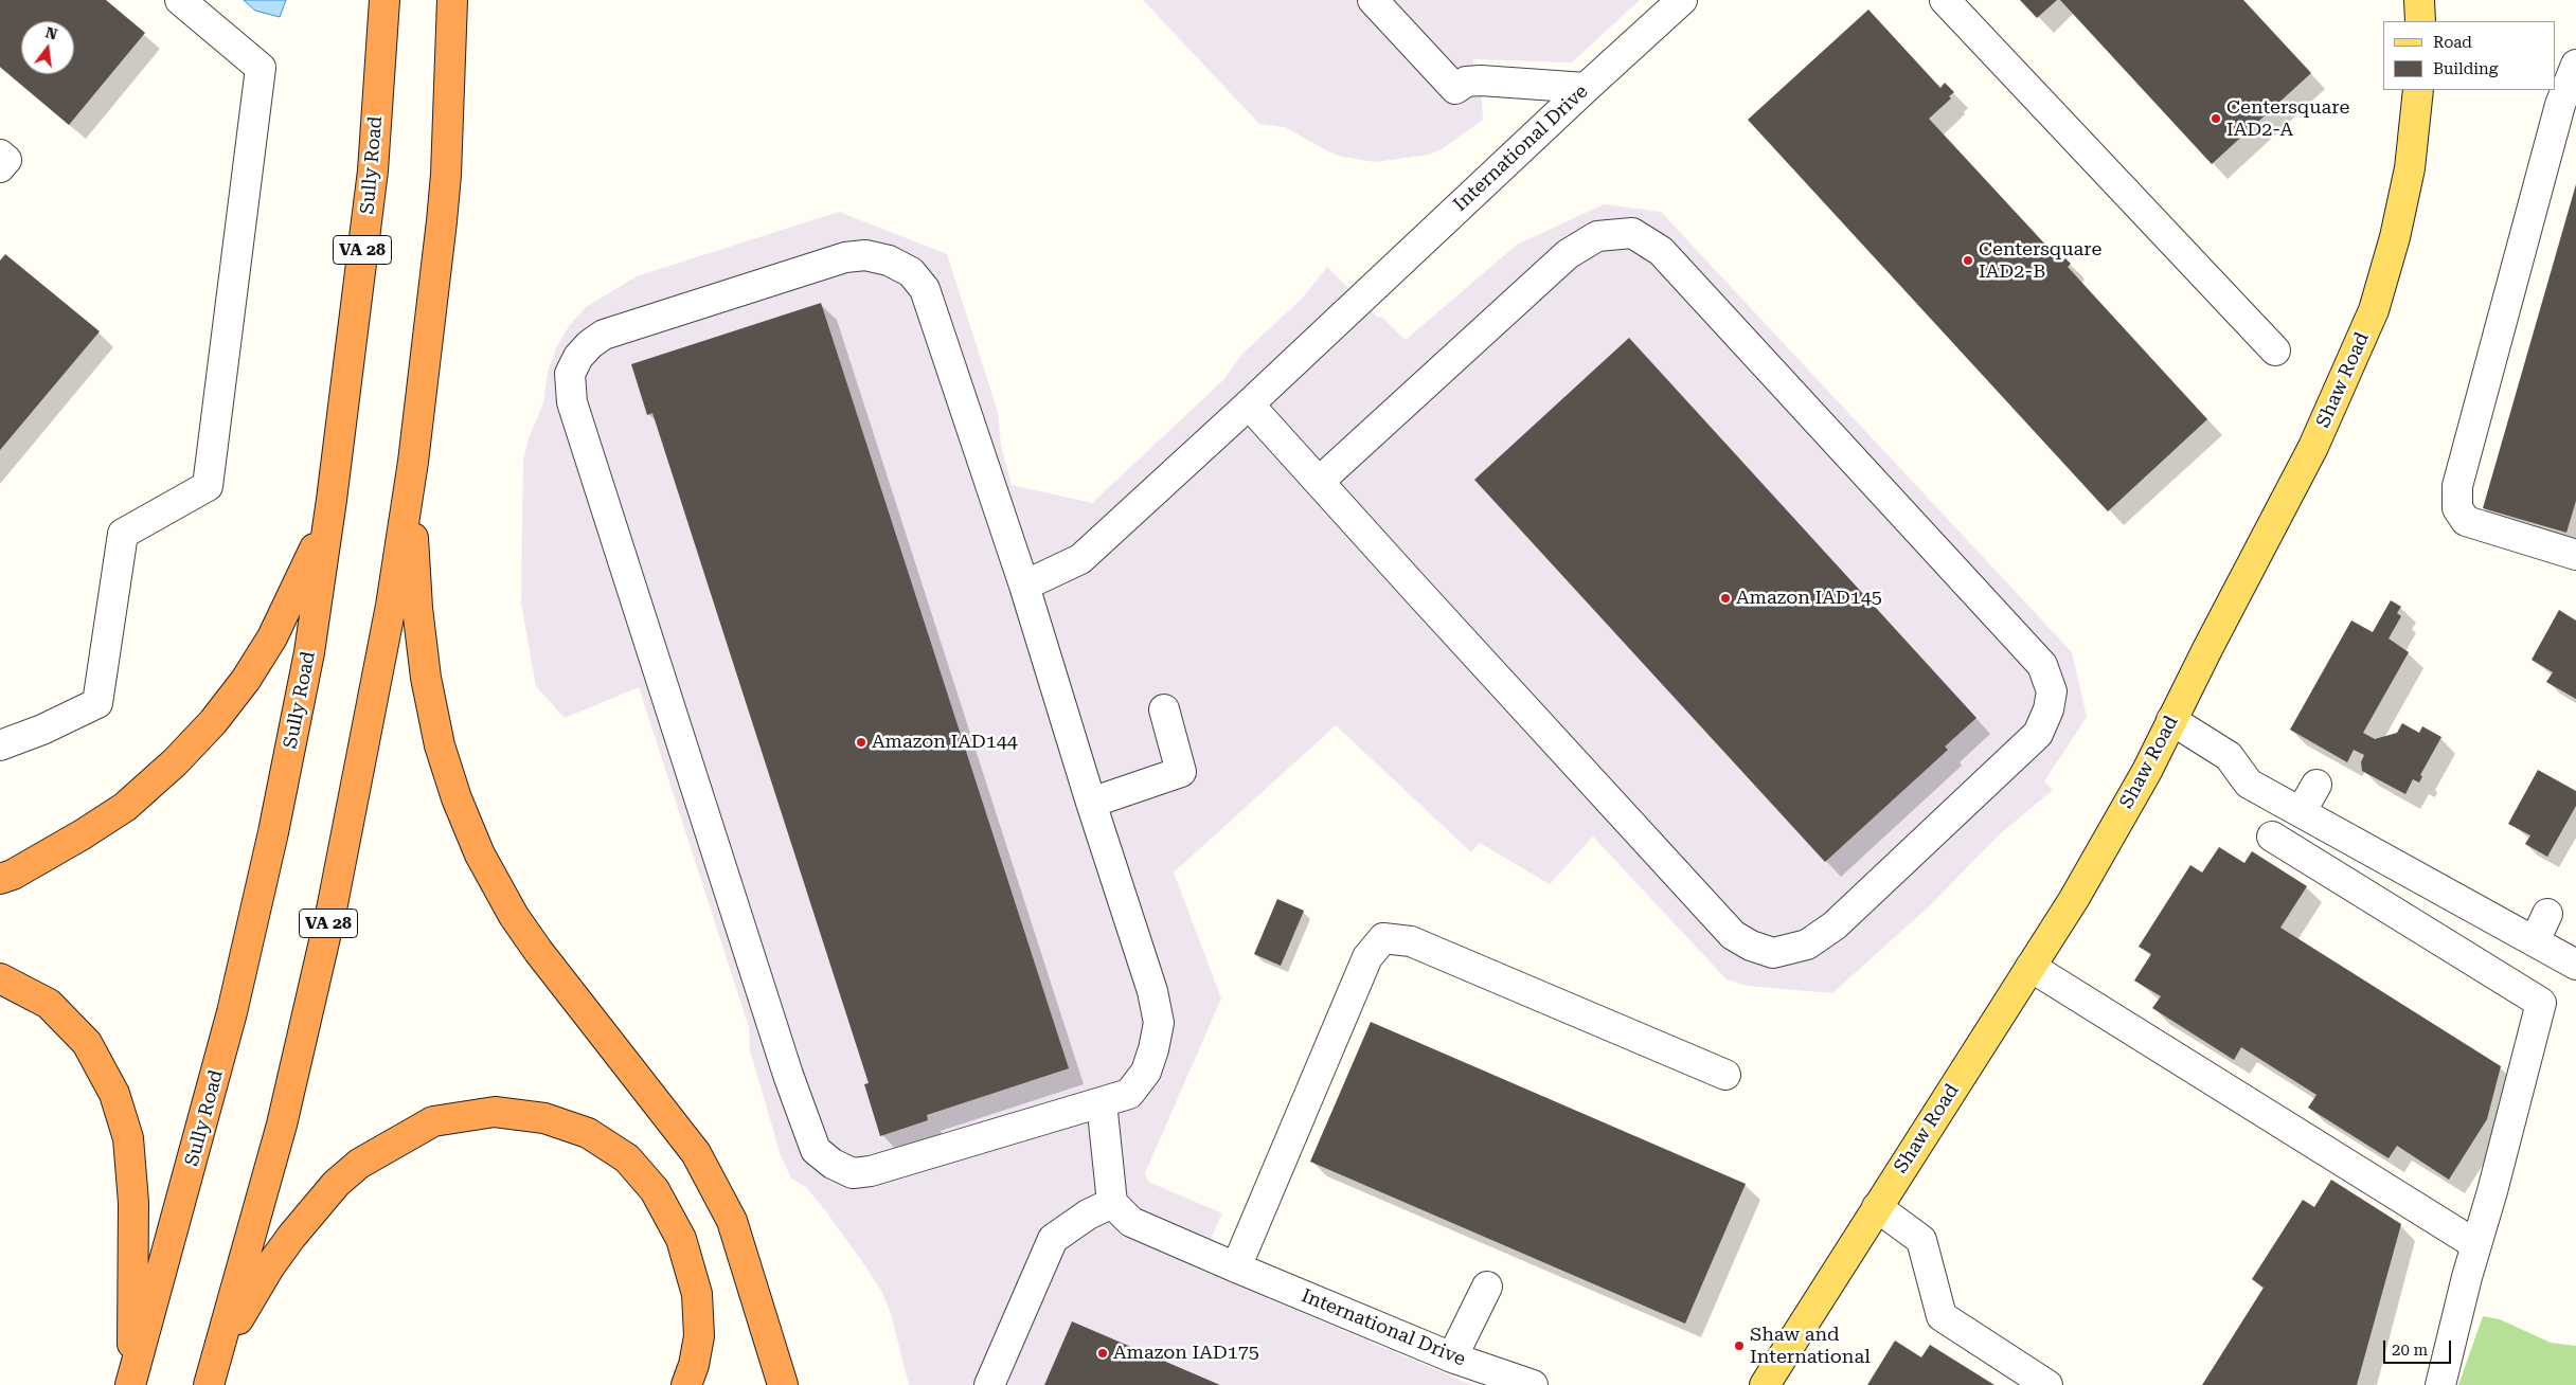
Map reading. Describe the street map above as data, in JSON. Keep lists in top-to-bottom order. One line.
{"streets":{"highway":["Sully Road","VA 28"],"main road":["Shaw Road"],"street":["International Drive"]},"places":["Centersquare IAD2-A","Centersquare IAD2-B","Amazon IAD145","Amazon IAD144","Shaw and International","Amazon IAD175"],"legend":["Road","Building"],"scale_bar":"20 m","north":"top"}
